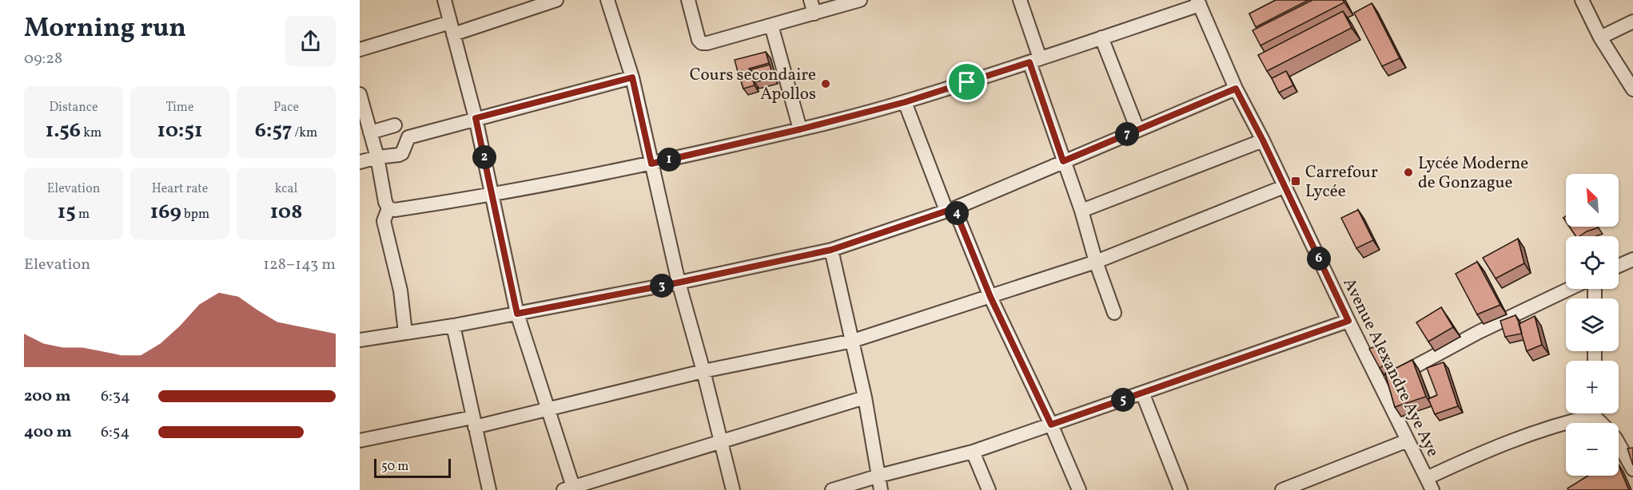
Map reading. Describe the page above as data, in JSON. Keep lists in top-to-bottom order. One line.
{"streets":{"street":["Avenue Alexandre Aye Aye"]},"places":{"other":["Cours secondaire Apollos","Lycée Moderne de Gonzague"],"transit":["Carrefour Lycée"]},"scale_bar":"50 m","north":"top left","page":{"heading":["Morning run","09:28"],"stats":[["Distance","1.56 km"],["Time","10:51"],["Pace","6:57 /km"],["Elevation","15 m"],["Heart rate","169 bpm"],["kcal","108"]],"pins":["7","2","1","4","6","3","5"],"map_buttons":["+","−"],"chart":["Elevation","128–143 m"],"list":[{"name":"200 m","note":"6:34"},{"name":"400 m","note":"6:54"}],"scale":"50 m"}}
